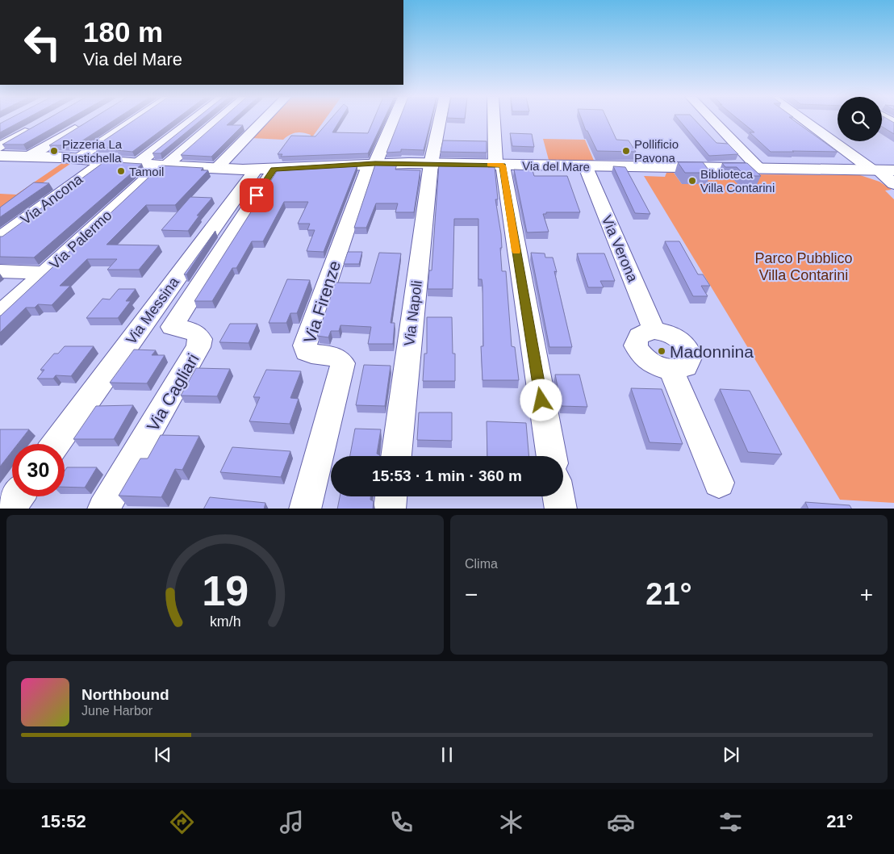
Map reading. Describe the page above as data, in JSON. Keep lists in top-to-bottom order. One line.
{"streets":{"main road":["Via del Mare"],"street":["Via Ancona","Via Palermo","Via Verona","Via Firenze","Via Messina","Via Napoli","Via Cagliari"]},"crossings":[["Via del Mare","Via Ancona"],["Via del Mare","Via Palermo"],["Via del Mare","Via Verona"],["Via del Mare","Via Firenze"],["Via del Mare","Via Messina"],["Via del Mare","Via Napoli"]],"parks":["Parco Pubblico Villa Contarini"],"places":["Pizzeria La Rustichella","Pollificio Pavona","Tamoil","Biblioteca Villa Contarini","Madonnina"],"page":{"turn":["180 m","Via del Mare"],"limit":"30","trip":"15:53 · 1 min · 360 m","tile":"Clima","heat":["−","21°","+"],"song":["Northbound","June Harbor"],"tabs":["15:52","21°"],"gauge":["19","km/h"]}}
